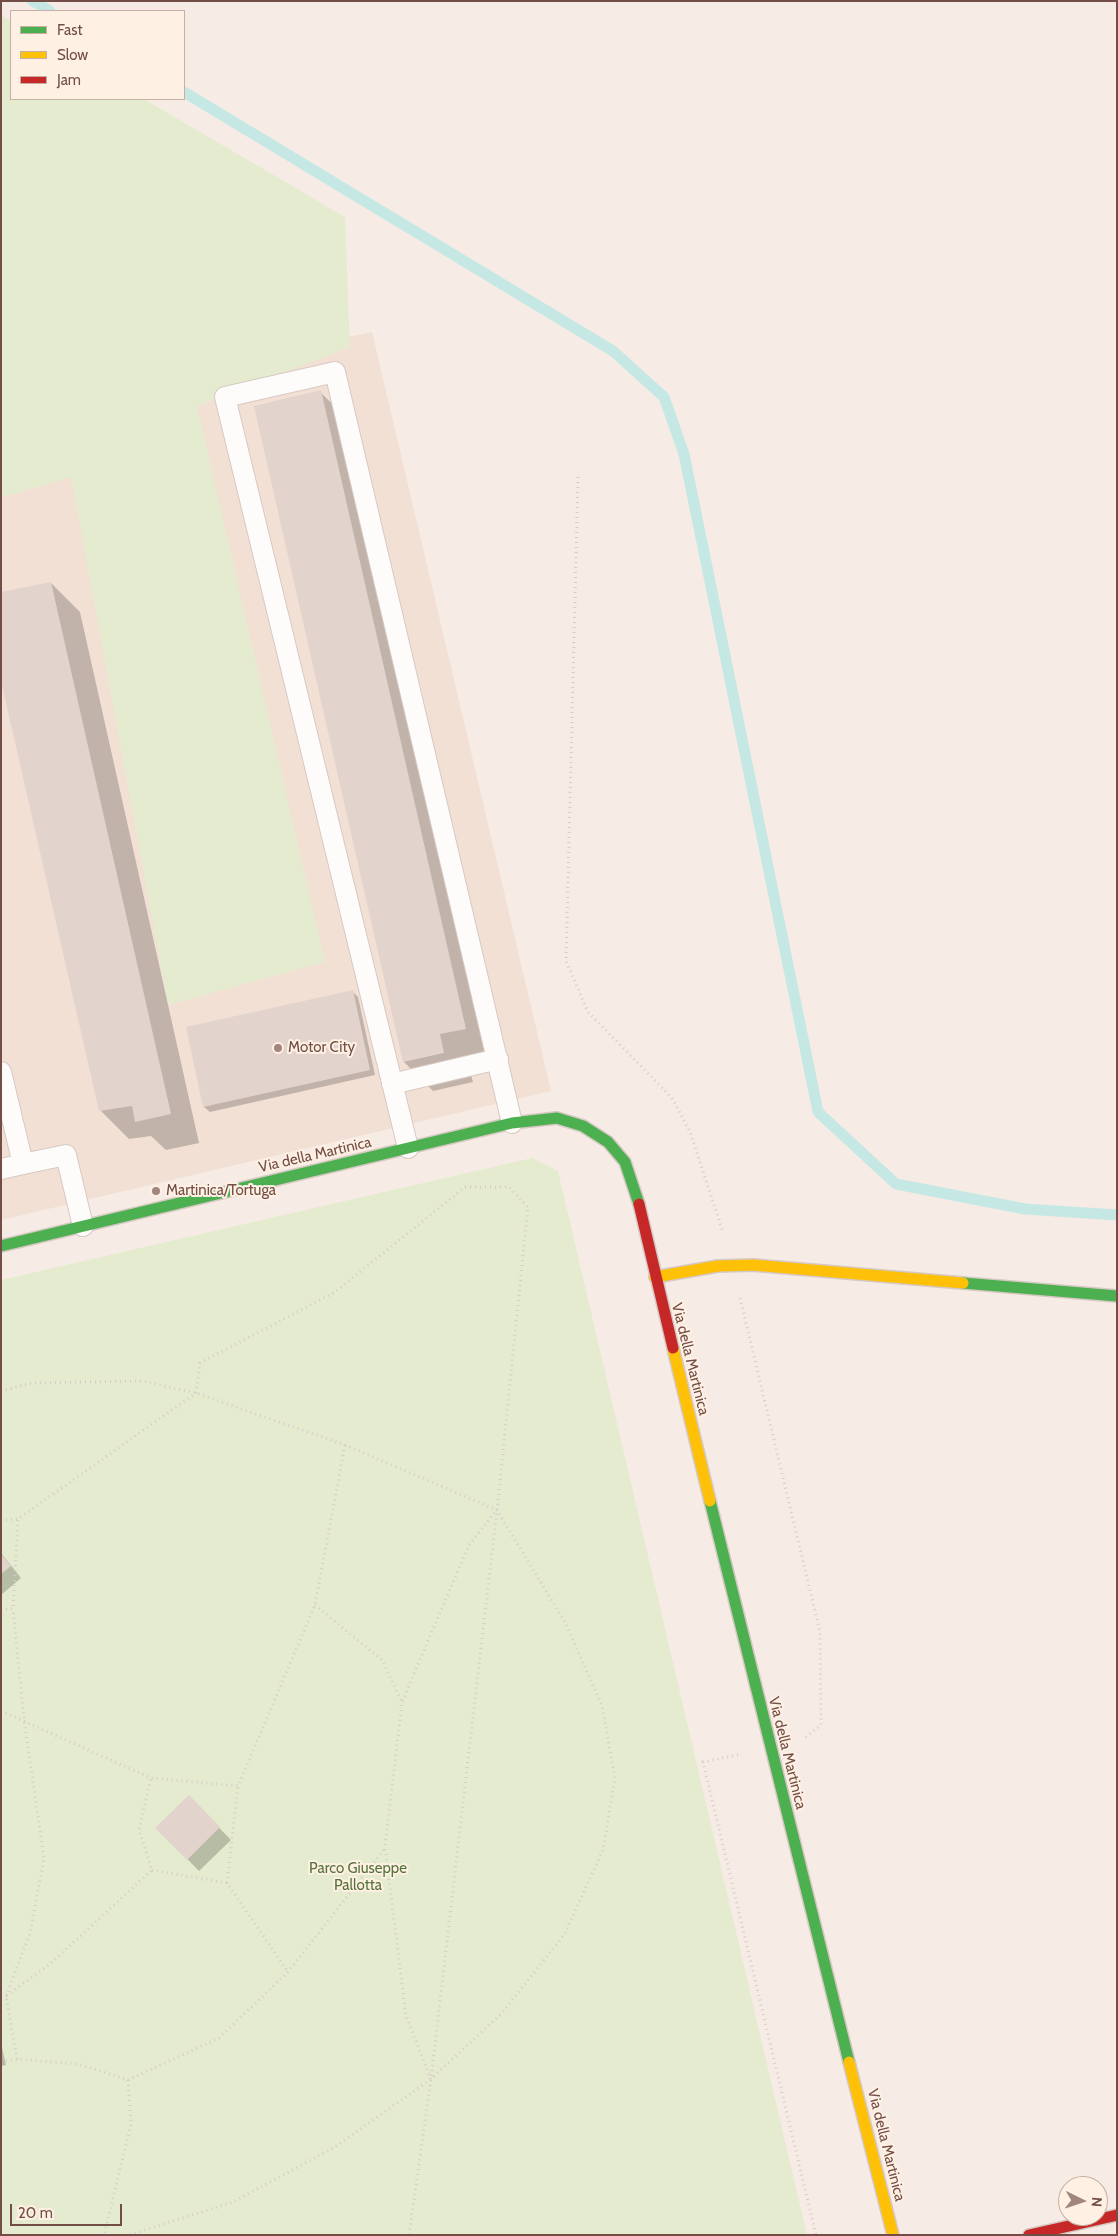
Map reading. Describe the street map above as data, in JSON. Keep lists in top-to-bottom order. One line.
{"streets":{"street":["Via della Martinica"]},"parks":["Parco Giuseppe Pallotta"],"places":["Motor City","Martinica/Tortuga"],"legend":["Fast","Slow","Jam"],"scale_bar":"20 m","north":"right"}
